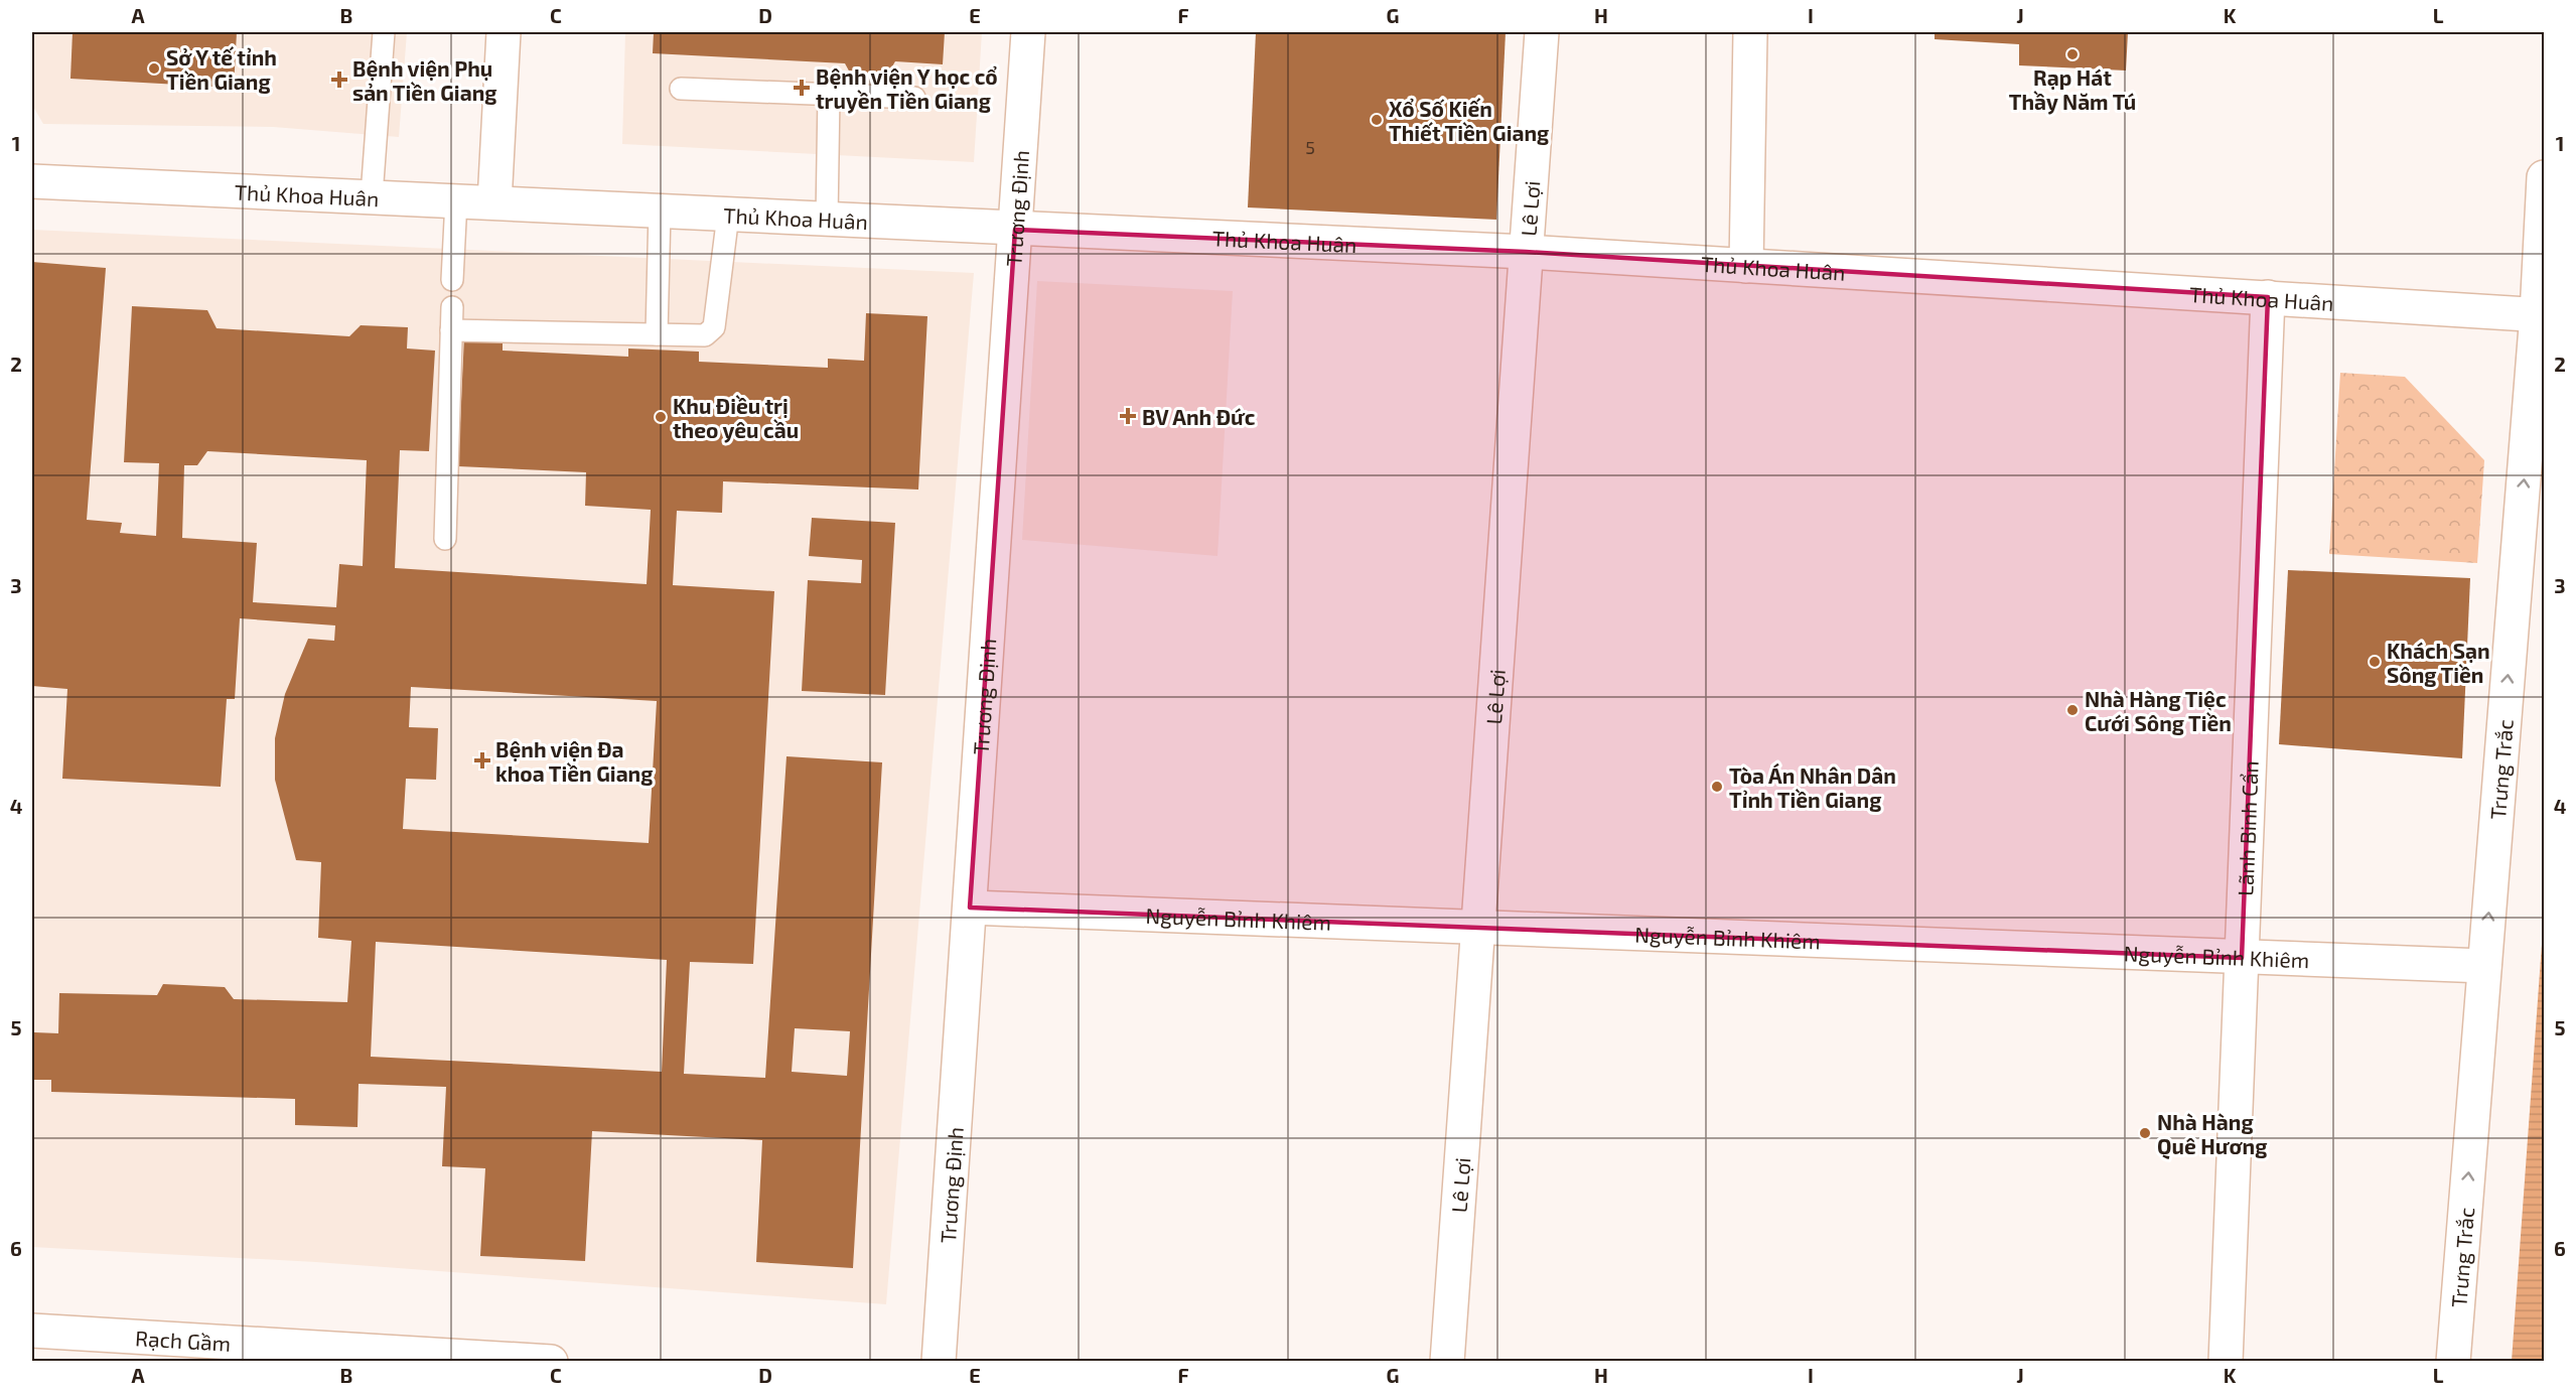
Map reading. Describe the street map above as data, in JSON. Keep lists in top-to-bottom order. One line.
{"streets":{"street":["Thủ Khoa Huân","Trương Định","Lê Lợi","Trưng Trắc","Lãnh Binh Cẩn","Nguyễn Bỉnh Khiêm","Rạch Gầm"]},"crossings":[["Thủ Khoa Huân","Trương Định"],["Thủ Khoa Huân","Lê Lợi"],["Thủ Khoa Huân","Trưng Trắc"],["Thủ Khoa Huân","Lãnh Binh Cẩn"],["Trương Định","Nguyễn Bỉnh Khiêm"],["Lê Lợi","Nguyễn Bỉnh Khiêm"],["Trưng Trắc","Nguyễn Bỉnh Khiêm"],["Lãnh Binh Cẩn","Nguyễn Bỉnh Khiêm"]],"one_way":["Trưng Trắc"],"places":{"other":["Rạp Hát Thầy Năm Tú","Sở Y tế tỉnh Tiền Giang","Xổ Số Kiến Thiết Tiền Giang","Khu Điều trị theo yêu cầu","Khách Sạn Sông Tiền","Nhà Hàng Tiệc Cưới Sông Tiền","Tòa Án Nhân Dân Tỉnh Tiền Giang","Nhà Hàng Quê Hương"],"health":["Bệnh viện Phụ sản Tiền Giang","Bệnh viện Y học cổ truyền Tiền Giang","BV Anh Đức","Bệnh viện Đa khoa Tiền Giang"]},"house_numbers":["5"],"grid":{"columns":["A","B","C","D","E","F","G","H","I","J","K","L"],"rows":["1","2","3","4","5","6"]}}
